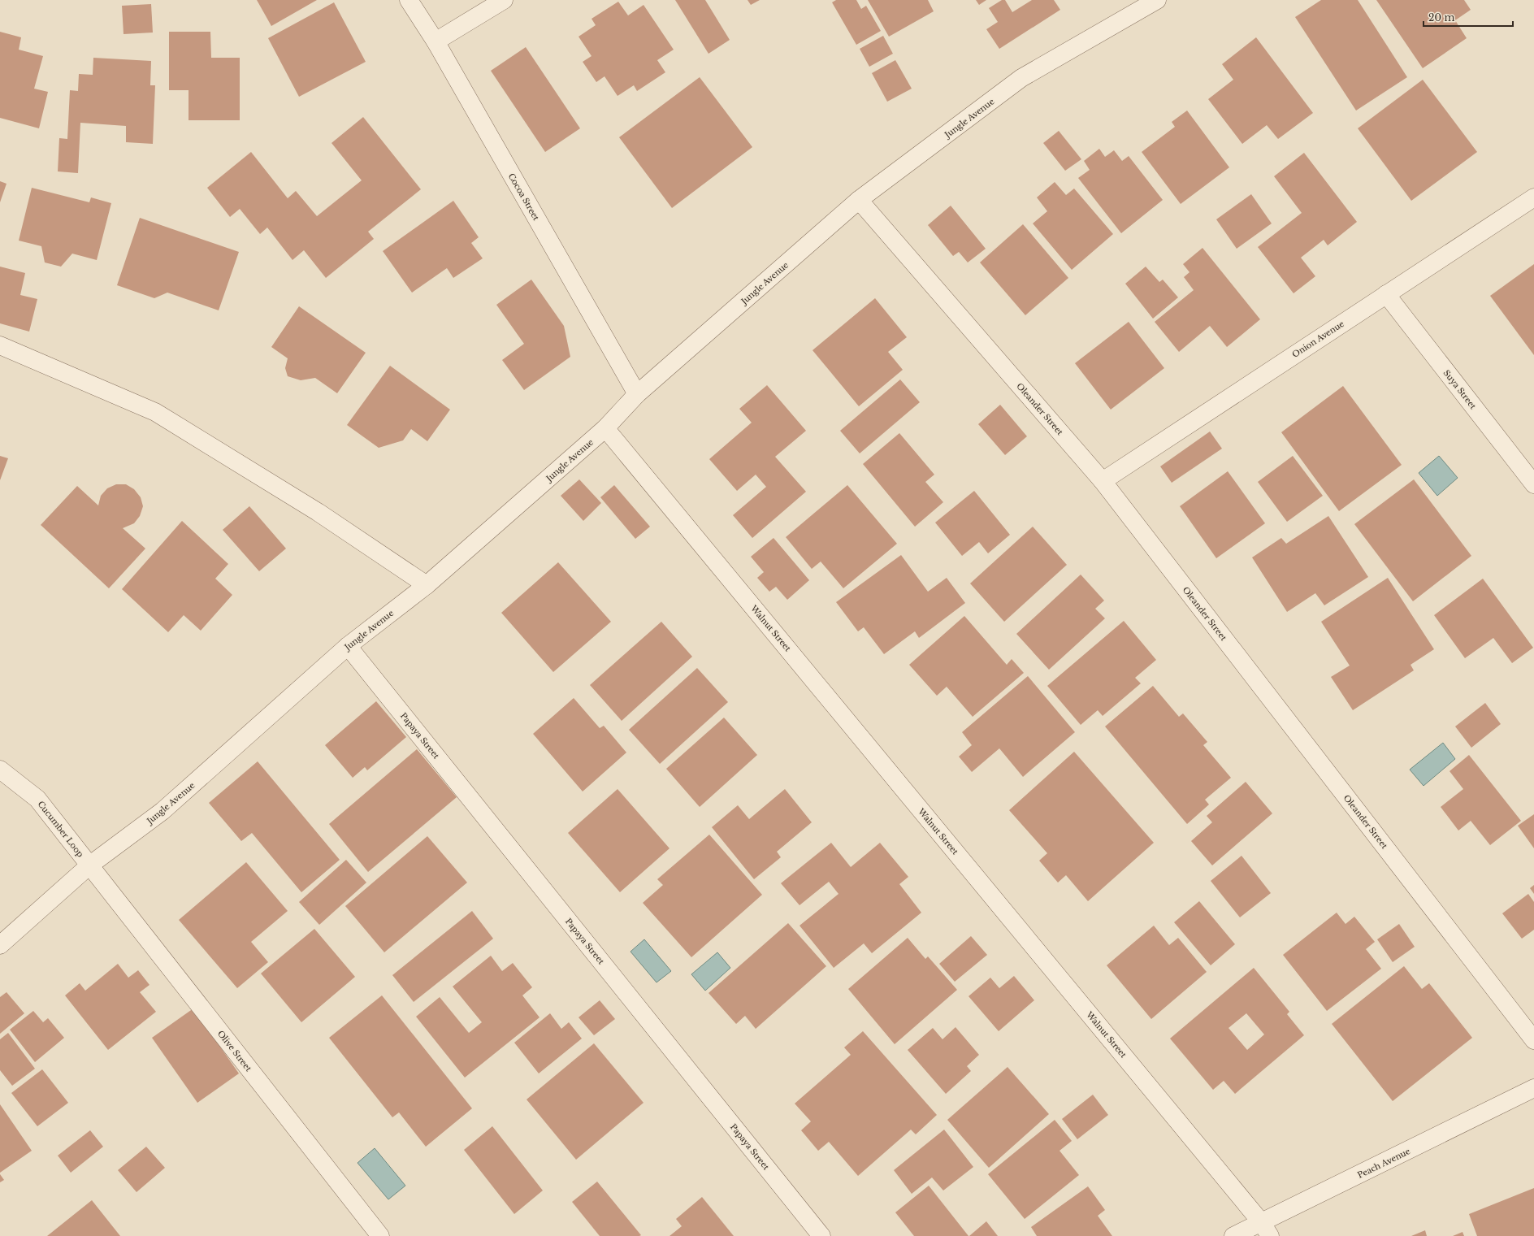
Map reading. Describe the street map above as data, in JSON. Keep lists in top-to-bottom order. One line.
{"streets":{"street":["Jungle Avenue","Cocoa Street","Onion Avenue","Suya Street","Oleander Street","Walnut Street","Papaya Street","Cucumber Loop","Olive Street","Peach Avenue"]},"crossings":[["Jungle Avenue","Cocoa Street"],["Jungle Avenue","Oleander Street"],["Jungle Avenue","Walnut Street"],["Jungle Avenue","Papaya Street"],["Jungle Avenue","Cucumber Loop"],["Jungle Avenue","Olive Street"],["Onion Avenue","Suya Street"],["Onion Avenue","Oleander Street"],["Walnut Street","Peach Avenue"],["Cucumber Loop","Olive Street"]],"scale_bar":"20 m"}
